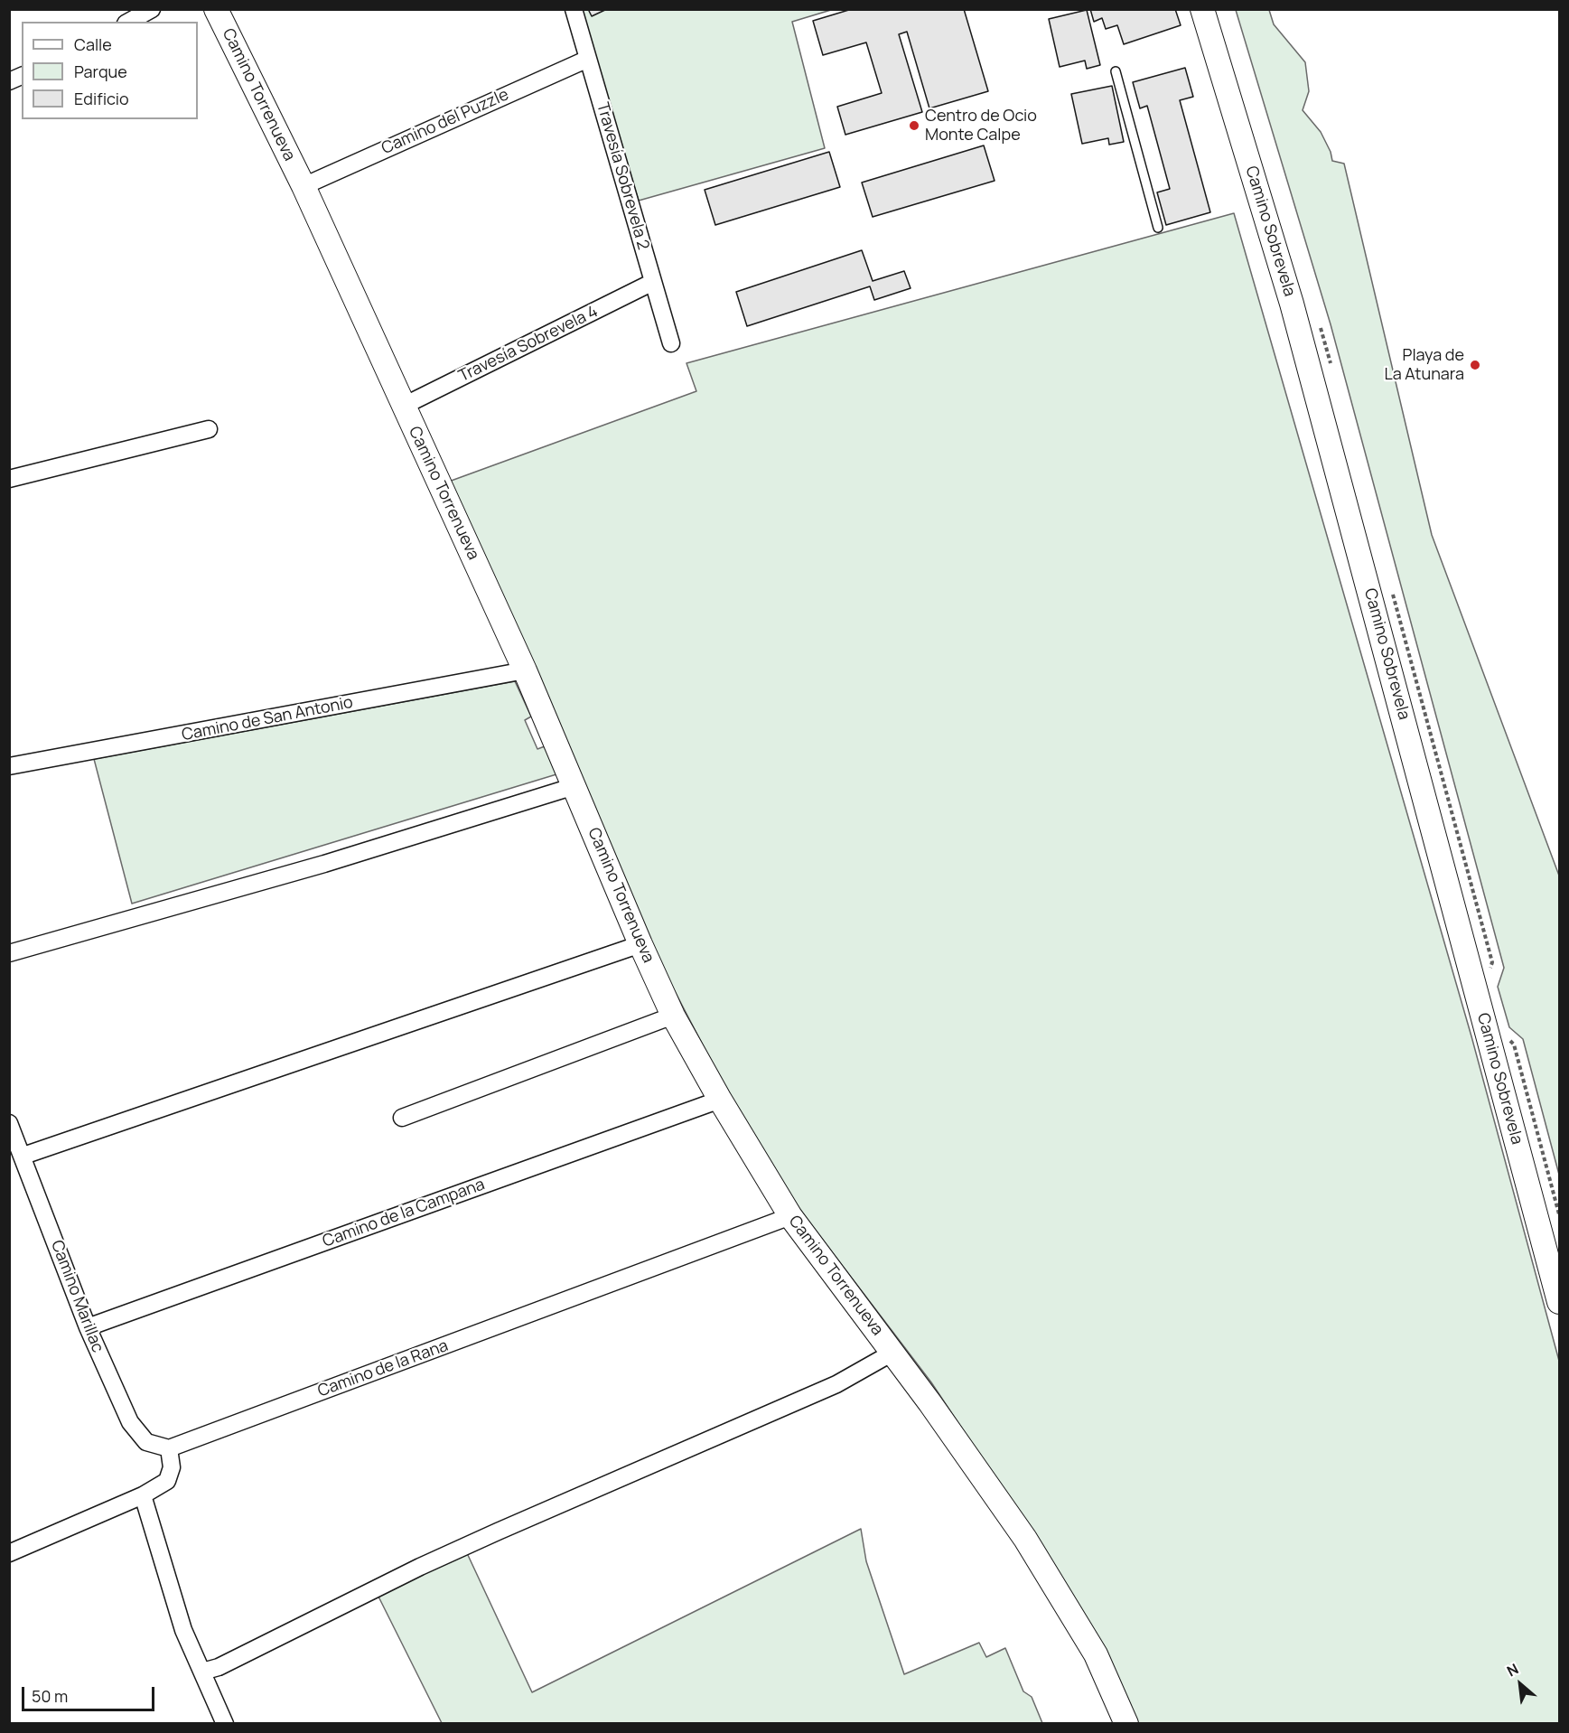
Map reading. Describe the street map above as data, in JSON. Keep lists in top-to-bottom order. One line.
{"streets":{"street":["Camino Torrenueva","Camino del Puzzle","Travesía Sobrevela 2","Camino Sobrevela","Travesía Sobrevela 4","Camino de San Antonio","Camino de la Campana","Camino Marillac","Camino de la Rana"]},"crossings":[["Camino Torrenueva","Camino del Puzzle"],["Camino Torrenueva","Travesía Sobrevela 4"],["Camino Torrenueva","Camino de San Antonio"],["Camino Torrenueva","Camino de la Campana"],["Camino Torrenueva","Camino de la Rana"],["Camino del Puzzle","Travesía Sobrevela 2"],["Travesía Sobrevela 2","Travesía Sobrevela 4"],["Camino de la Campana","Camino Marillac"],["Camino Marillac","Camino de la Rana"]],"places":["Centro de Ocio Monte Calpe","Playa de La Atunara"],"legend":["Calle","Parque","Edificio"],"scale_bar":"50 m","north":"top left"}
